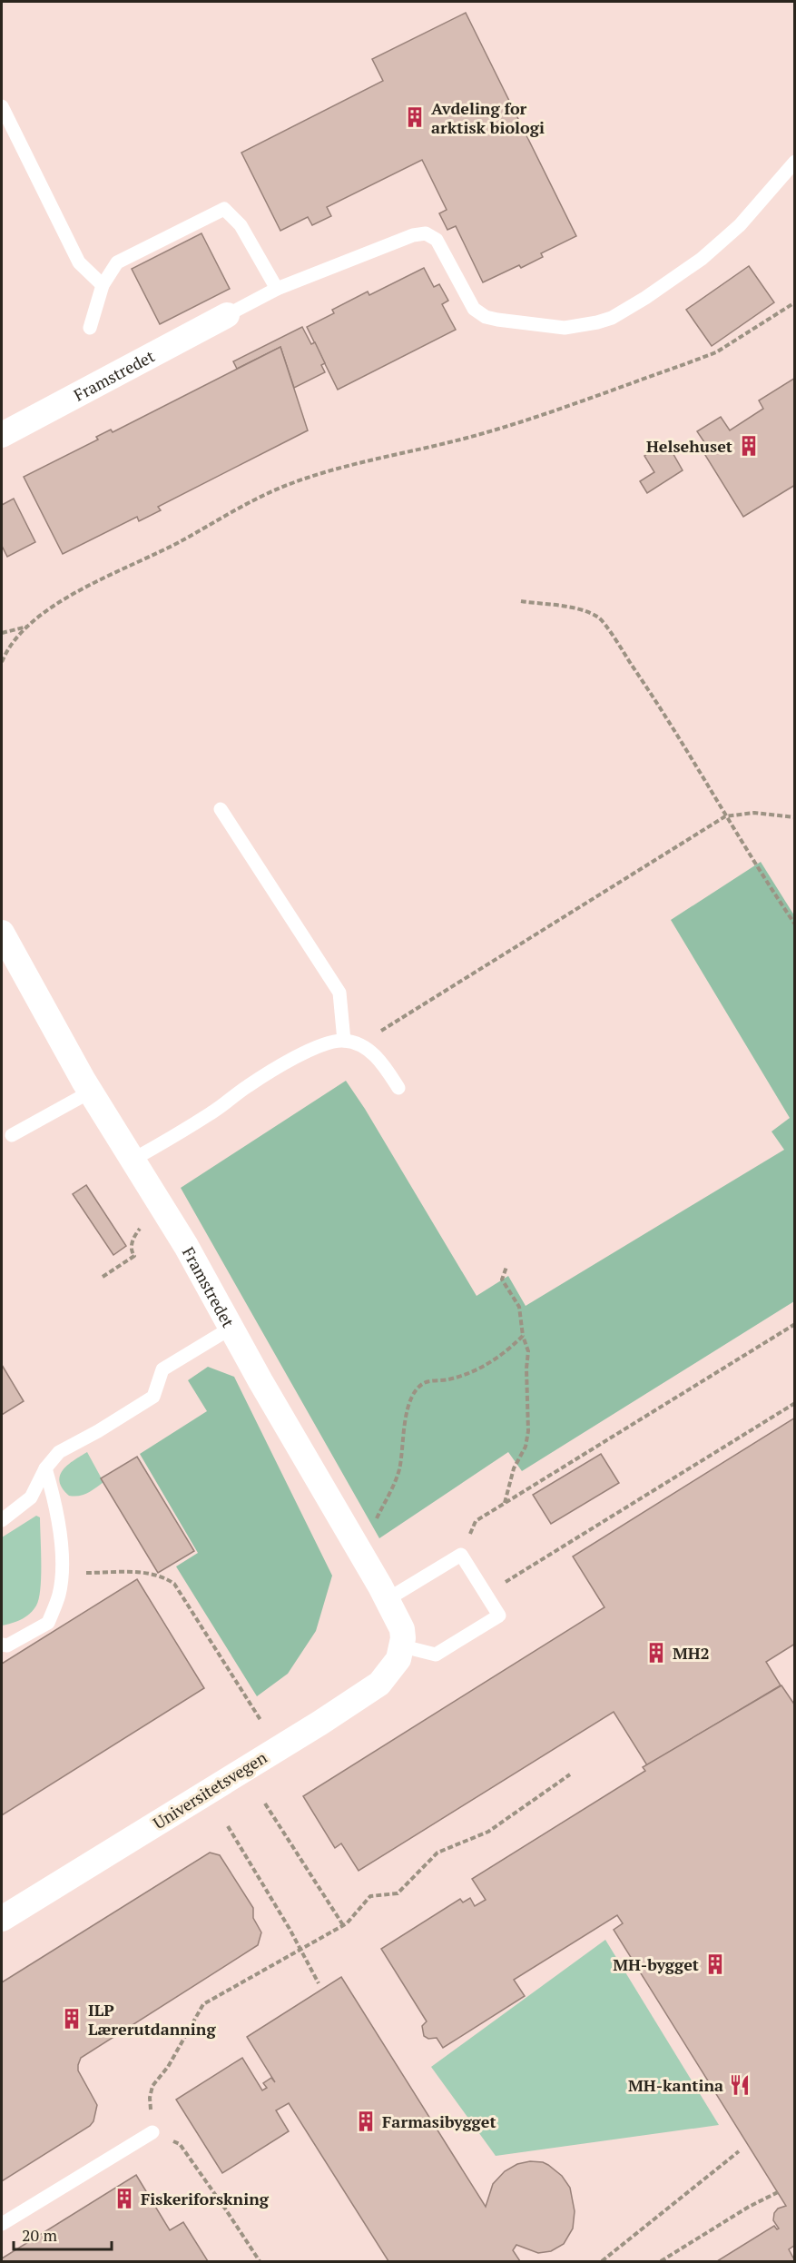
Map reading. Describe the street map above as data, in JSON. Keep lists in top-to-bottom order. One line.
{"streets":{"street":["Framstredet","Universitetsvegen"]},"crossings":[["Framstredet","Universitetsvegen"]],"places":{"building":["Avdeling for arktisk biologi","Helsehuset","MH2","MH-bygget","ILP Lærerutdanning","Farmasibygget","Fiskeriforskning"],"restaurant":["MH-kantina"]},"scale_bar":"20 m"}
